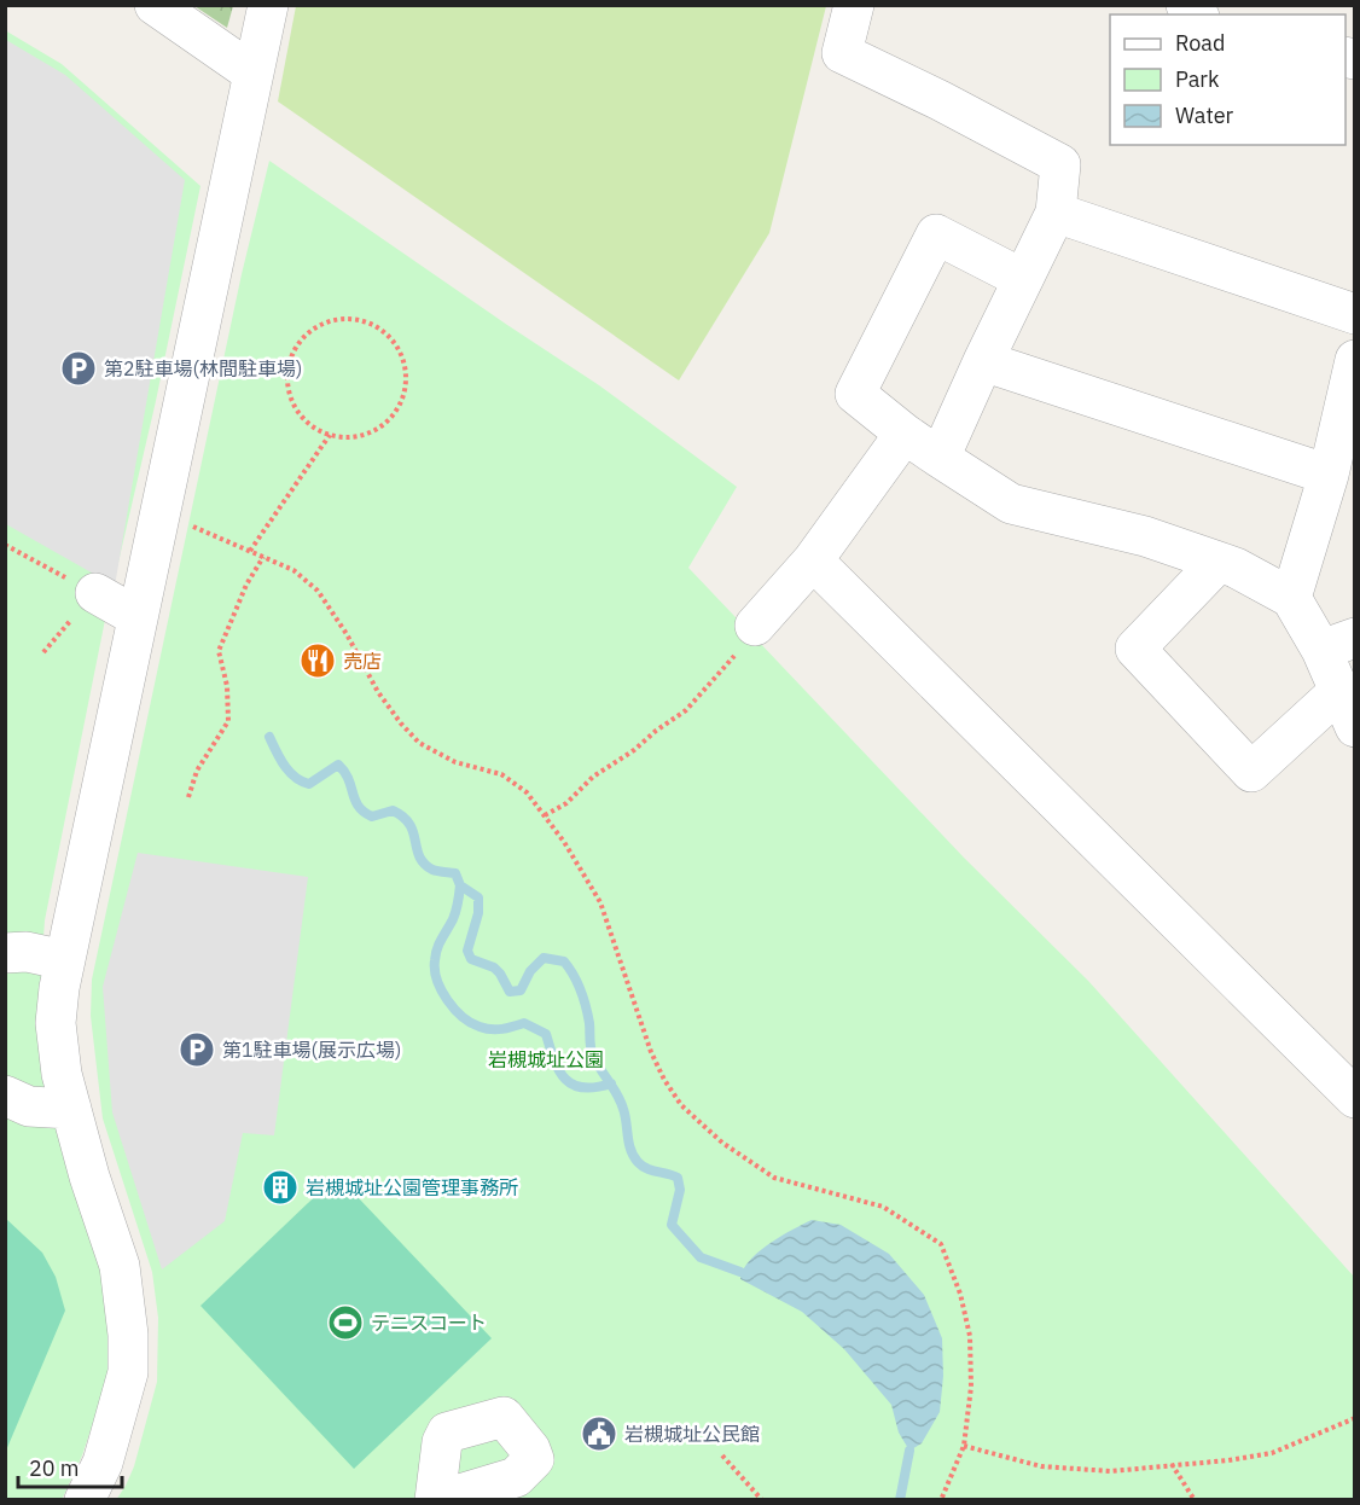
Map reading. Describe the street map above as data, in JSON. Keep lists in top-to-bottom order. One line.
{"parks":["岩槻城址公園"],"places":{"parking":["第2駐車場(林間駐車場)","第1駐車場(展示広場)"],"restaurant":["売店"],"building":["岩槻城址公園管理事務所"],"sports":["テニスコート"],"public building":["岩槻城址公民館"]},"legend":["Road","Park","Water"],"scale_bar":"20 m"}
